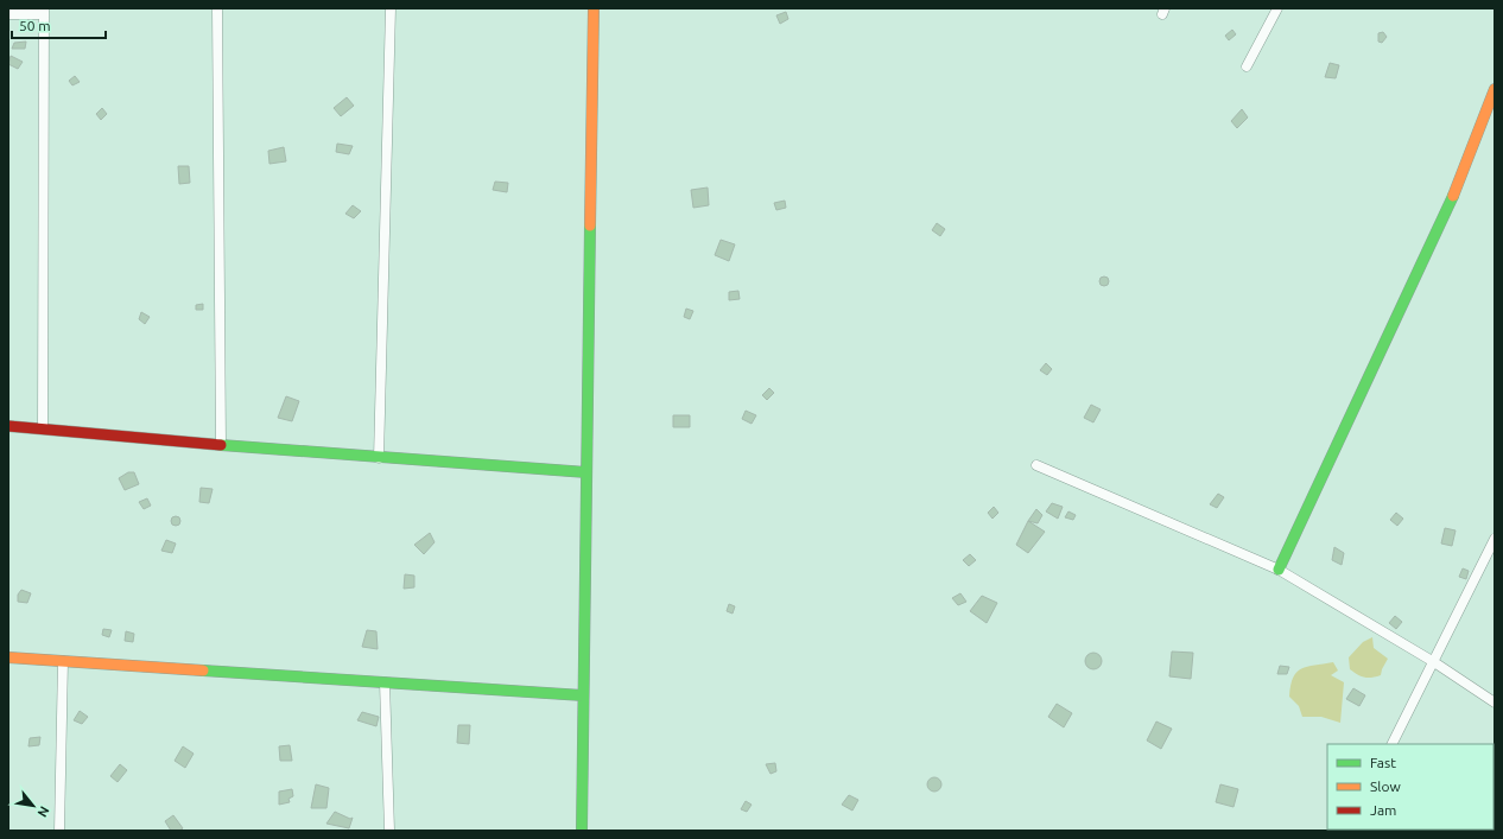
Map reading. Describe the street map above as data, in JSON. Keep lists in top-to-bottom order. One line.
{"legend":["Fast","Slow","Jam"],"scale_bar":"50 m","north":"bottom right"}
